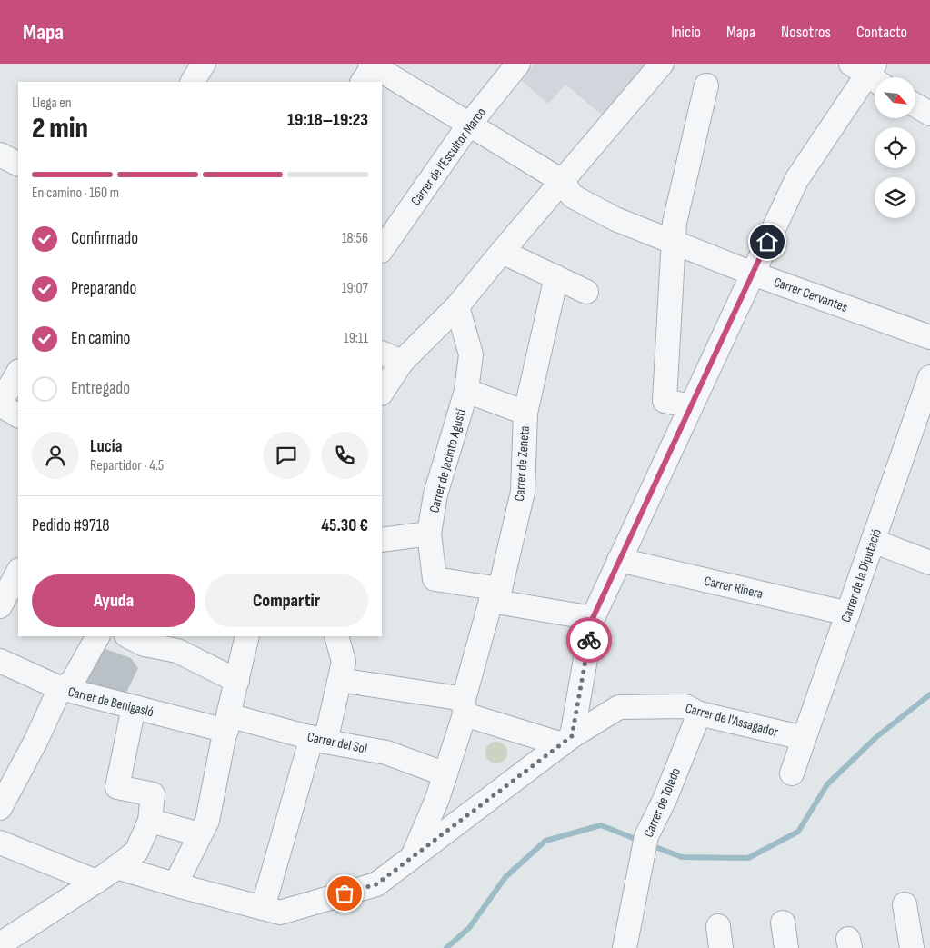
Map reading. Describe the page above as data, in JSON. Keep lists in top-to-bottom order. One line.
{"streets":{"street":["Carrer de l'Escultor Marco","Carrer Cervantes","Carrer de Jacinto Agustí","Carrer de Zeneta","Carrer de la Diputació","Carrer Ribera","Carrer de Benigasló","Carrer de l'Assagador","Carrer del Sol","Carrer de Toledo"]},"crossings":[["Carrer de l'Escultor Marco","Carrer Cervantes"],["Carrer de Jacinto Agustí","Carrer de Zeneta"],["Carrer de Zeneta","Carrer de l'Assagador"],["Carrer de Zeneta","Carrer del Sol"],["Carrer de la Diputació","Carrer Ribera"],["Carrer de la Diputació","Carrer de l'Assagador"],["Carrer de Benigasló","Carrer del Sol"],["Carrer de l'Assagador","Carrer de Toledo"]],"north":"bottom right","page":{"header":"Mapa","nav":["Inicio","Mapa","Nosotros","Contacto"],"heading":["2 min","Llega en","19:18–19:23"],"panel":["Lucía","Repartidor · 4.5","Pedido #9718","45.30 €"],"bar":"En camino · 160 m","list":[["Confirmado","18:56"],["Preparando","19:07"],["En camino","19:11"],"Entregado"],"buttons":["Ayuda","Compartir"]}}
